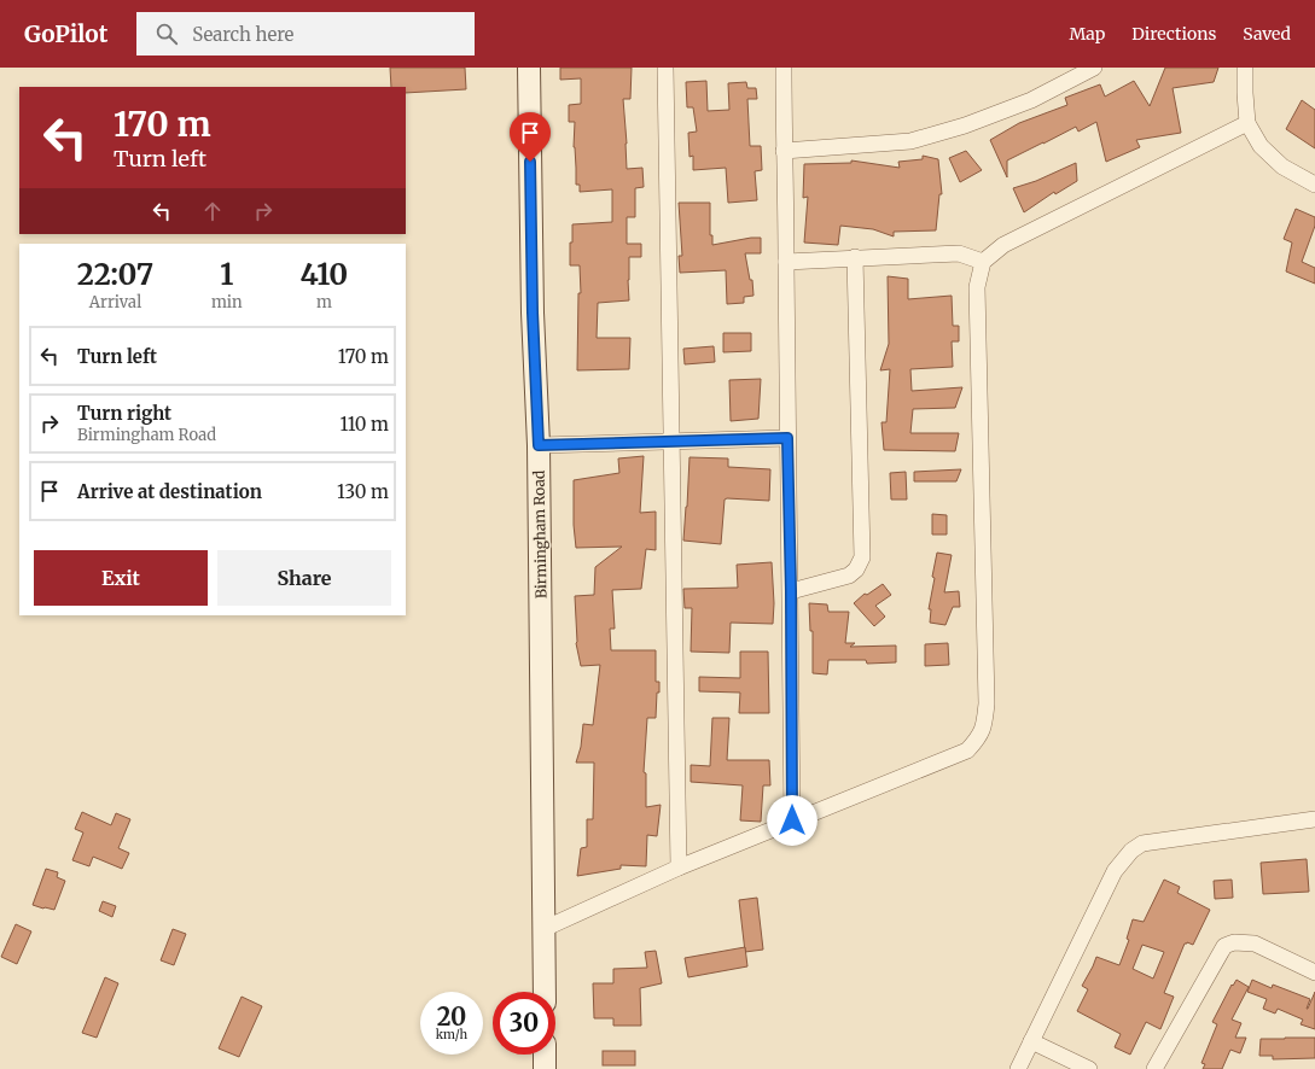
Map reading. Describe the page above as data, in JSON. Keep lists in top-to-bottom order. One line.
{"streets":{"street":["Birmingham Road"]},"page":{"header":"GoPilot","search":"Search here","nav":["Map","Directions","Saved"],"turn":["170 m","Turn left"],"eta":["22:07","Arrival","1","min","410","m"],"list":[{"name":"Turn left","value":"170 m"},{"name":"Turn right","note":"Birmingham Road","value":"110 m"},{"name":"Arrive at destination","value":"130 m"}],"buttons":["Exit","Share"],"speed":"20 km/h","limit":"30"}}
